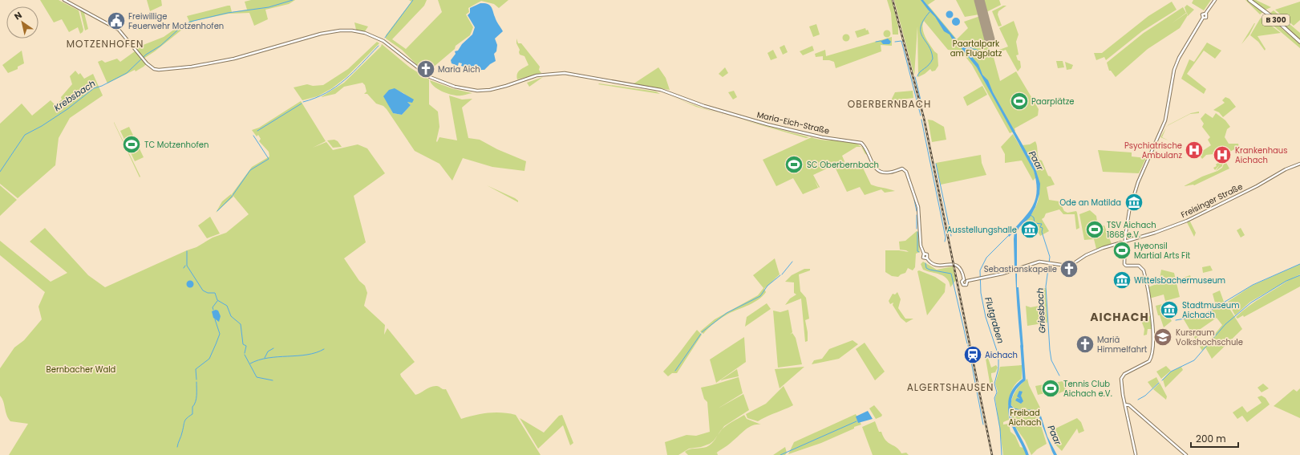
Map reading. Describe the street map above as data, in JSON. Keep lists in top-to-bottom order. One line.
{"streets":{"highway":["B 300"],"main road":["Maria-Eich-Straße","Freisinger Straße"]},"districts":["MOTZENHOFEN","OBERBERNBACH","AICHACH","ALGERTSHAUSEN"],"water":["Krebsbach","Paar","Griesbach","Flutgraben"],"parks":["Paartalpark am Flugplatz","Bernbacher Wald","Freibad Aichach"],"places":{"public building":["Freiwillige Feuerwehr Motzenhofen"],"church":["Maria Aich","Sebastianskapelle","Mariä Himmelfahrt"],"sports":["Paarplätze","TC Motzenhofen","SC Oberbernbach","TSV Aichach 1868 e.V.","Hyeonsil Martial Arts Fit","Tennis Club Aichach e.V."],"hospital":["Psychiatrische Ambulanz","Krankenhaus Aichach"],"museum":["Ode an Matilda","Ausstellungshalle","Wittelsbachermuseum","Stadtmuseum Aichach"],"school or university":["Kursraum Volkshochschule"],"station":["Aichach"]},"scale_bar":"200 m","north":"top left"}
